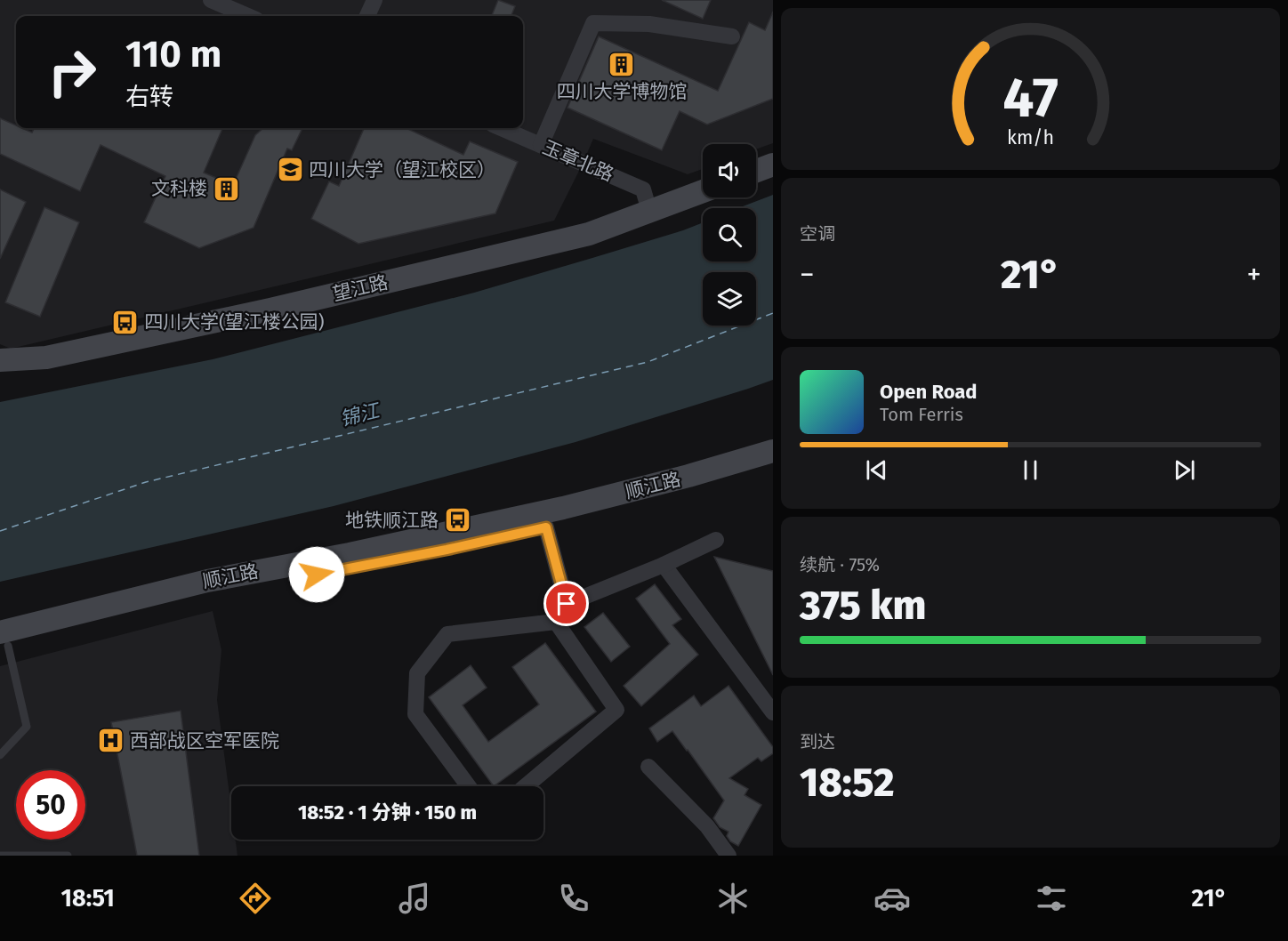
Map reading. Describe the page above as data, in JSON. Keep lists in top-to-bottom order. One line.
{"streets":{"main road":["望江路","顺江路"],"street":["玉章北路"]},"crossings":[["玉章北路","望江路"]],"water":["锦江"],"places":{"building":["四川大学博物馆","文科楼"],"school or university":["四川大学（望江校区）"],"bus stop":["四川大学(望江楼公园)","地铁顺江路"],"hospital":["西部战区空军医院"]},"page":{"turn":["110 m","右转"],"tile":["空调",["续航 · 75%","375 km"],["到达","18:52"]],"heat":["−","21°","+"],"song":["Open Road","Tom Ferris"],"limit":"50","trip":"18:52 · 1 分钟 · 150 m","tabs":["18:51","21°"],"gauge":["47","km/h"]}}
